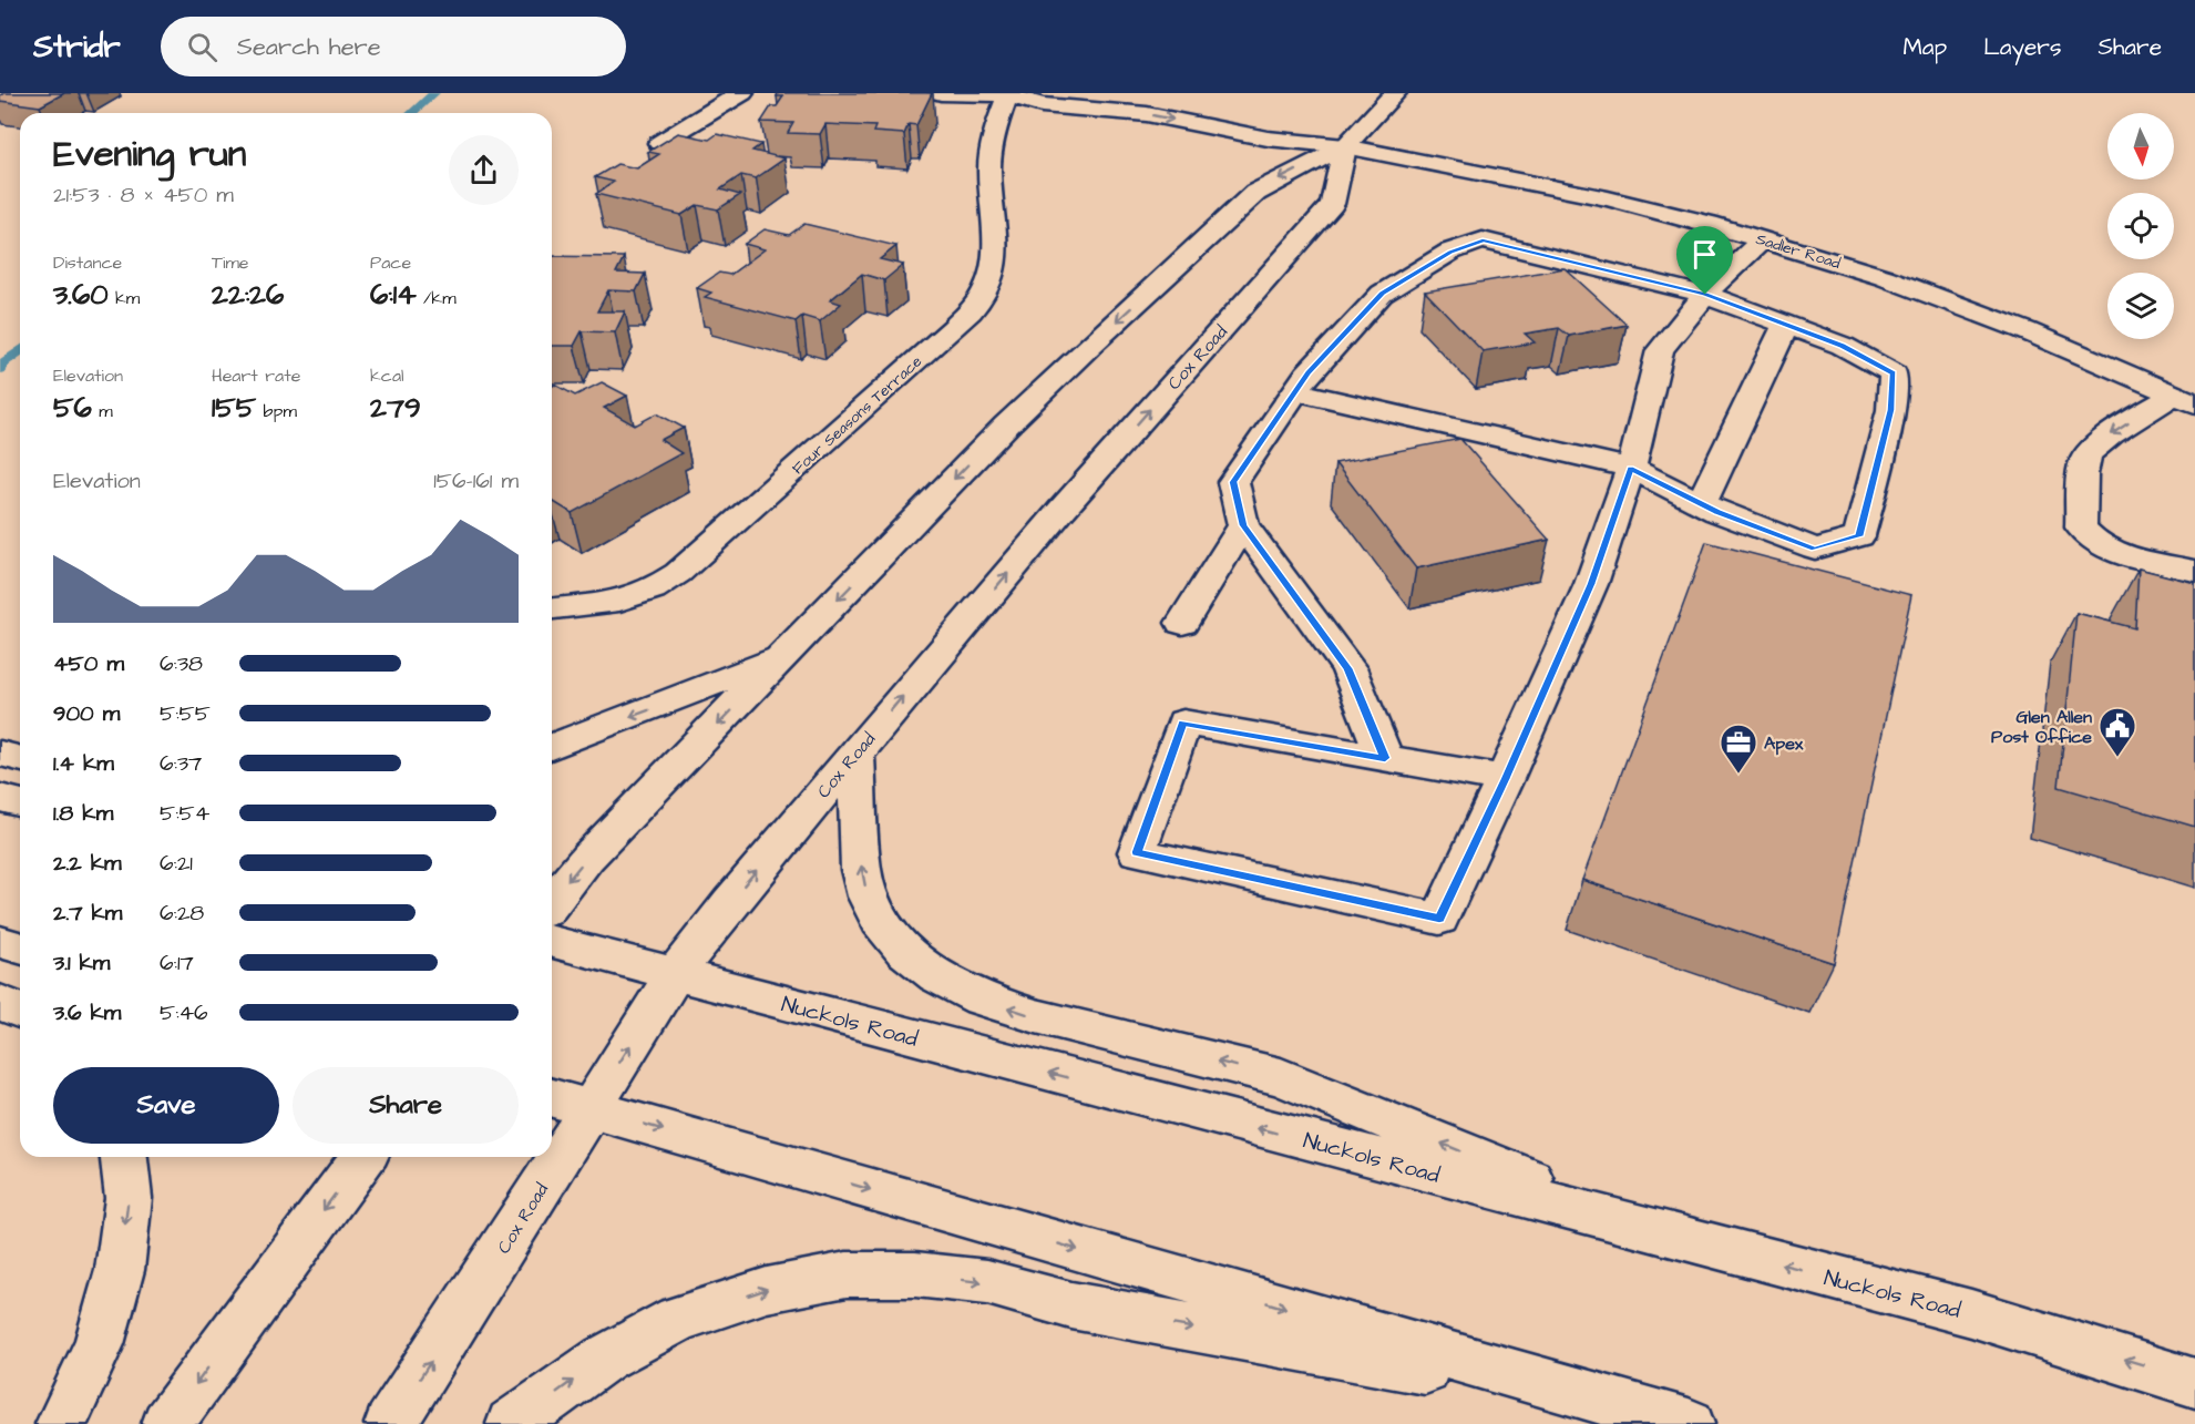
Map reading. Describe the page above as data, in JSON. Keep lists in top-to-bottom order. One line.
{"streets":{"main road":["Sadler Road","Cox Road","Four Seasons Terrace","Nuckols Road"]},"crossings":[["Sadler Road","Cox Road"],["Cox Road","Nuckols Road"]],"places":{"public building":["Glen Allen Post Office"],"office":["Apex"]},"north":"bottom","page":{"header":"Stridr","search":"Search here","nav":["Map","Layers","Share"],"heading":["Evening run","21:53 · 8 × 450 m"],"stats":[["Distance","3.60 km"],["Time","22:26"],["Pace","6:14 /km"],["Elevation","56 m"],["Heart rate","155 bpm"],["kcal","279"]],"chart":["Elevation","156–161 m"],"list":[{"name":"450 m","note":"6:38"},{"name":"900 m","note":"5:55"},{"name":"1.4 km","note":"6:37"},{"name":"1.8 km","note":"5:54"},{"name":"2.2 km","note":"6:21"},{"name":"2.7 km","note":"6:28"},{"name":"3.1 km","note":"6:17"},{"name":"3.6 km","note":"5:46"}],"buttons":["Save","Share"]}}
